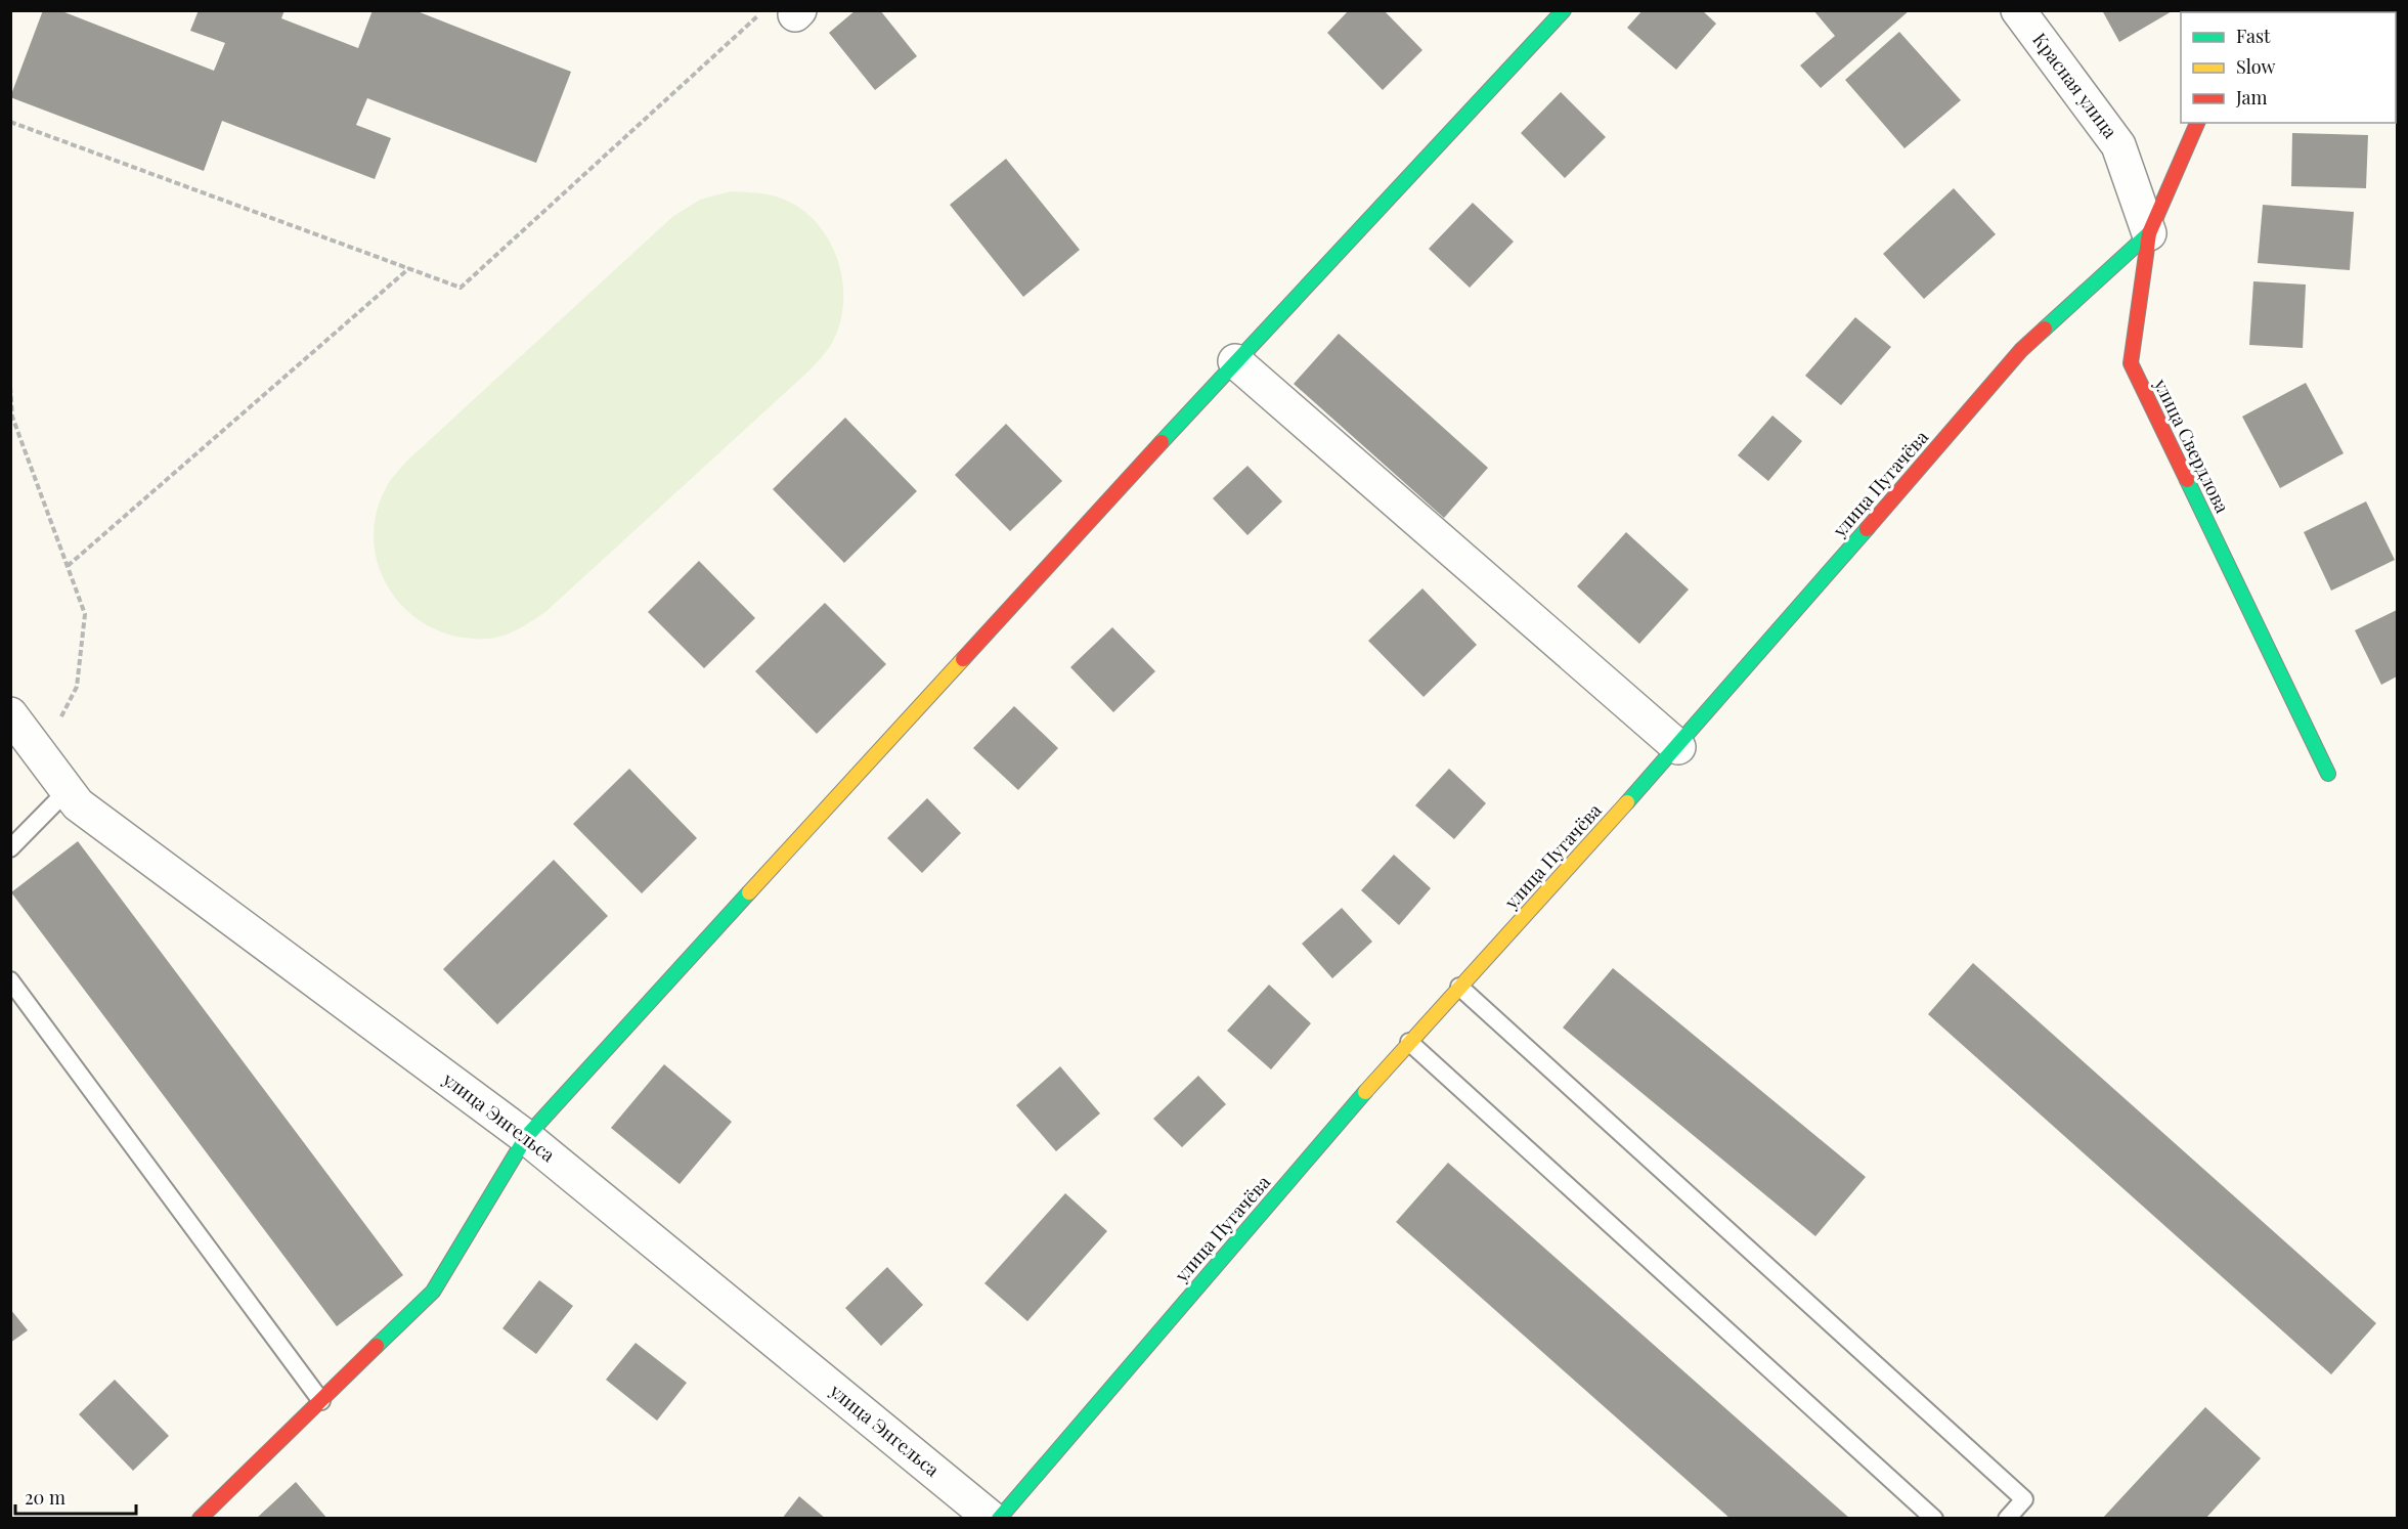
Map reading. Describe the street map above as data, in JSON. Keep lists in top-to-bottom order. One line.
{"streets":{"street":["Красная улица","улица Свердлова","улица Пугачёва","улица Энгельса"]},"crossings":[["Красная улица","улица Свердлова"],["Красная улица","улица Пугачёва"],["улица Свердлова","улица Пугачёва"]],"legend":["Fast","Slow","Jam"],"scale_bar":"20 m"}
